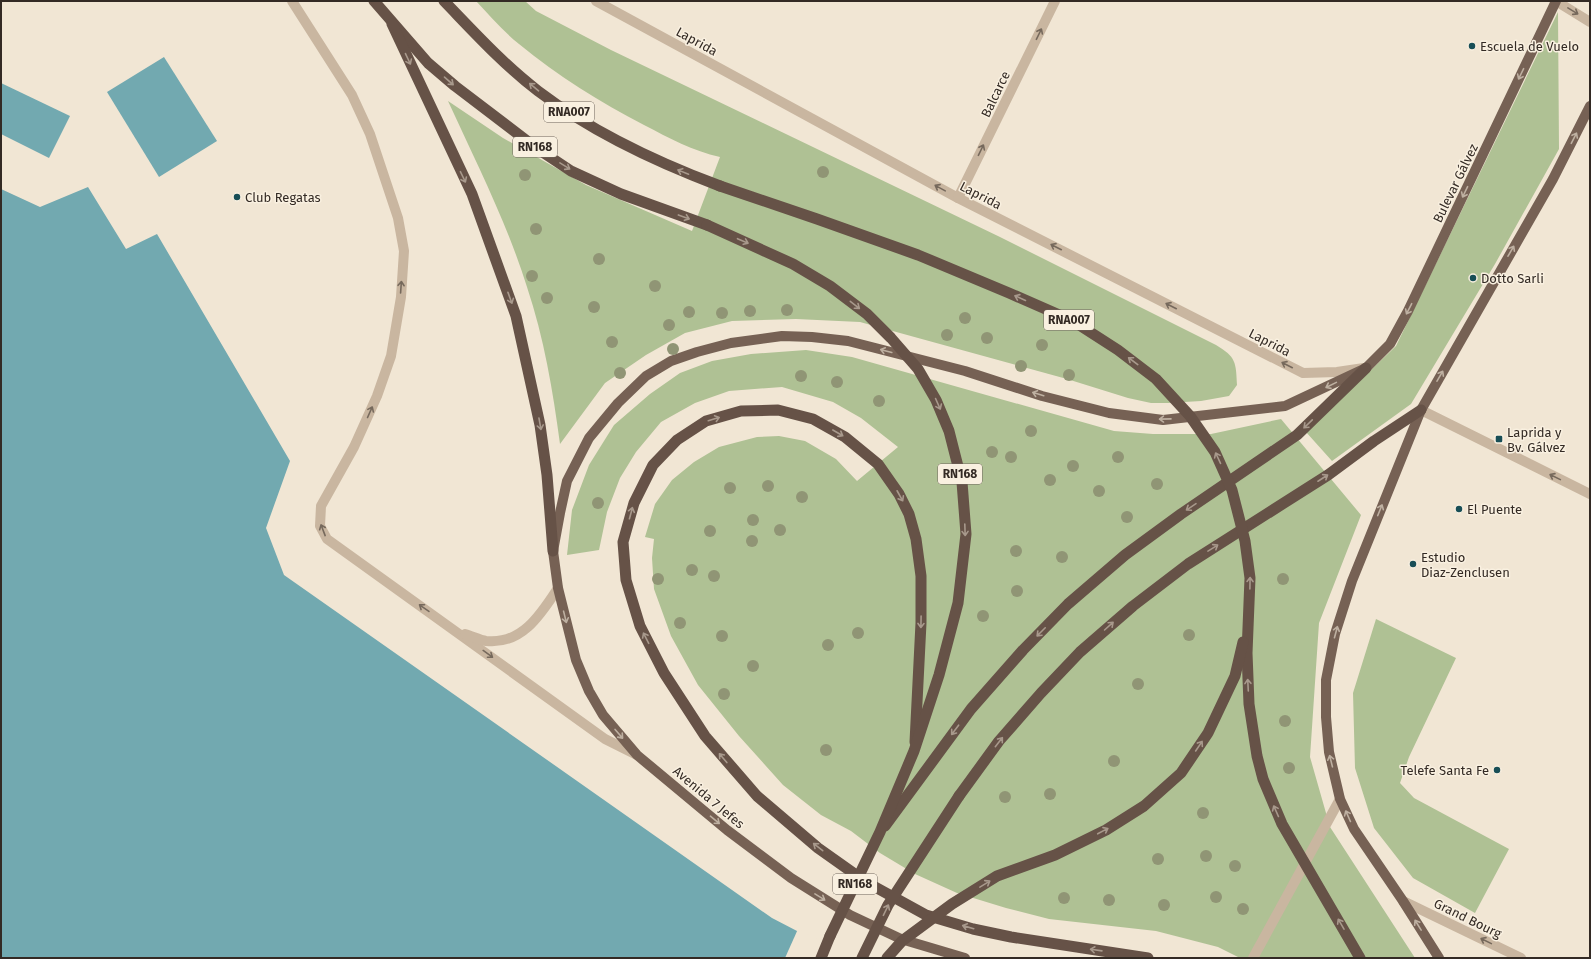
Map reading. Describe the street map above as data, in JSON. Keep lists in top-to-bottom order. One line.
{"streets":{"highway":["RNA007","RN168"],"main road":["Bulevar Gálvez","Avenida 7 Jefes"],"street":["Laprida","Balcarce","Grand Bourg"]},"crossings":[["Laprida","Balcarce"],["Laprida","Bulevar Gálvez"],["Bulevar Gálvez","Avenida 7 Jefes"]],"one_way":["Laprida","Balcarce","Bulevar Gálvez","Avenida 7 Jefes","Grand Bourg"],"places":{"other":["Escuela de Vuelo","Club Regatas","Dotto Sarli","El Puente","Estudio Diaz-Zenclusen","Telefe Santa Fe"],"transit":["Laprida y Bv. Gálvez"]}}
